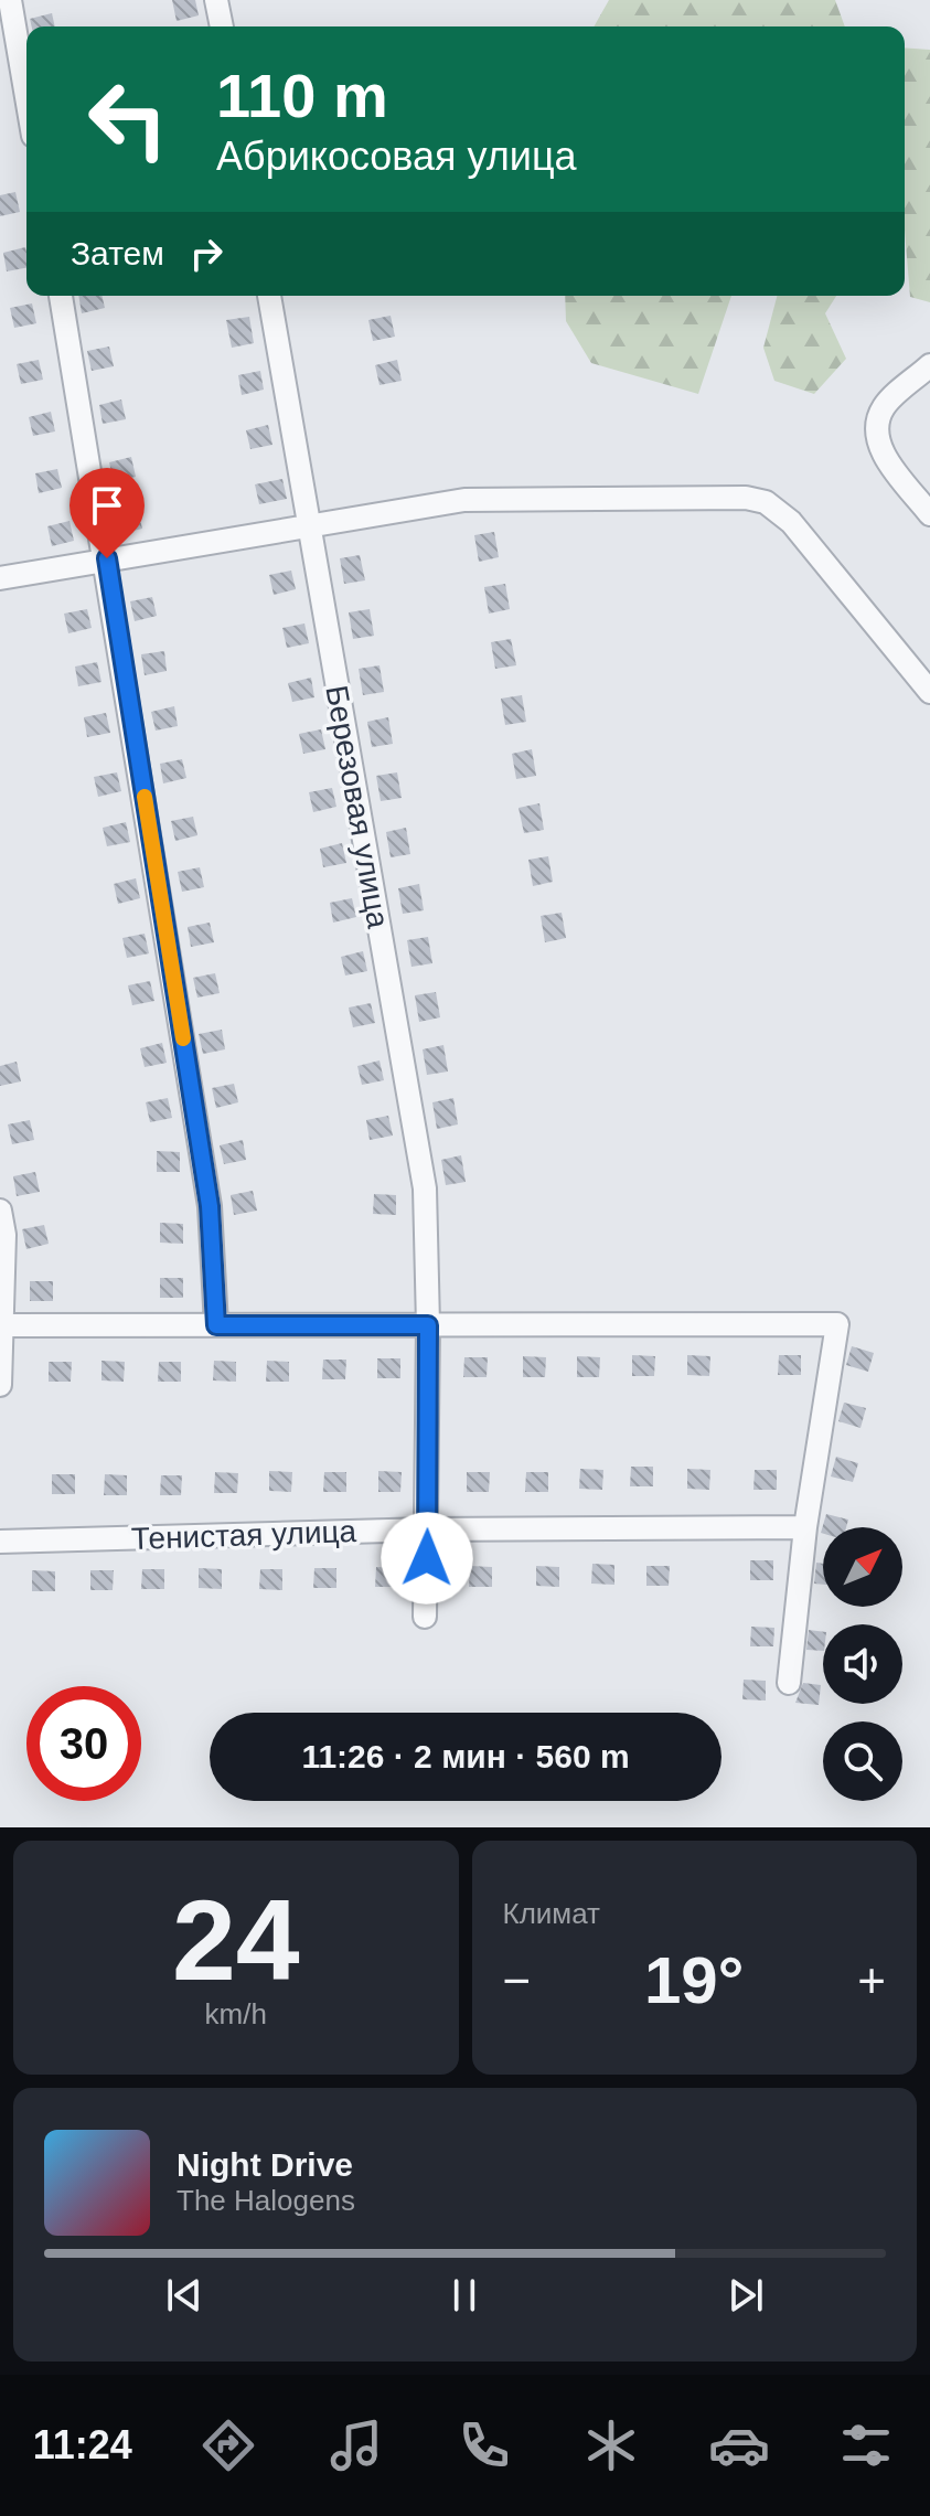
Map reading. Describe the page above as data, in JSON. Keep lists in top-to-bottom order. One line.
{"streets":{"street":["Березовая улица","Тенистая улица"]},"crossings":[["Березовая улица","Тенистая улица"]],"north":"top right","page":{"turn":["110 m","Абрикосовая улица"],"then":"Затем","limit":"30","trip":"11:26 · 2 мин · 560 m","tile":[["24","km/h"],"Климат"],"heat":["−","19°","+"],"song":["Night Drive","The Halogens"],"tabs":"11:24"}}
